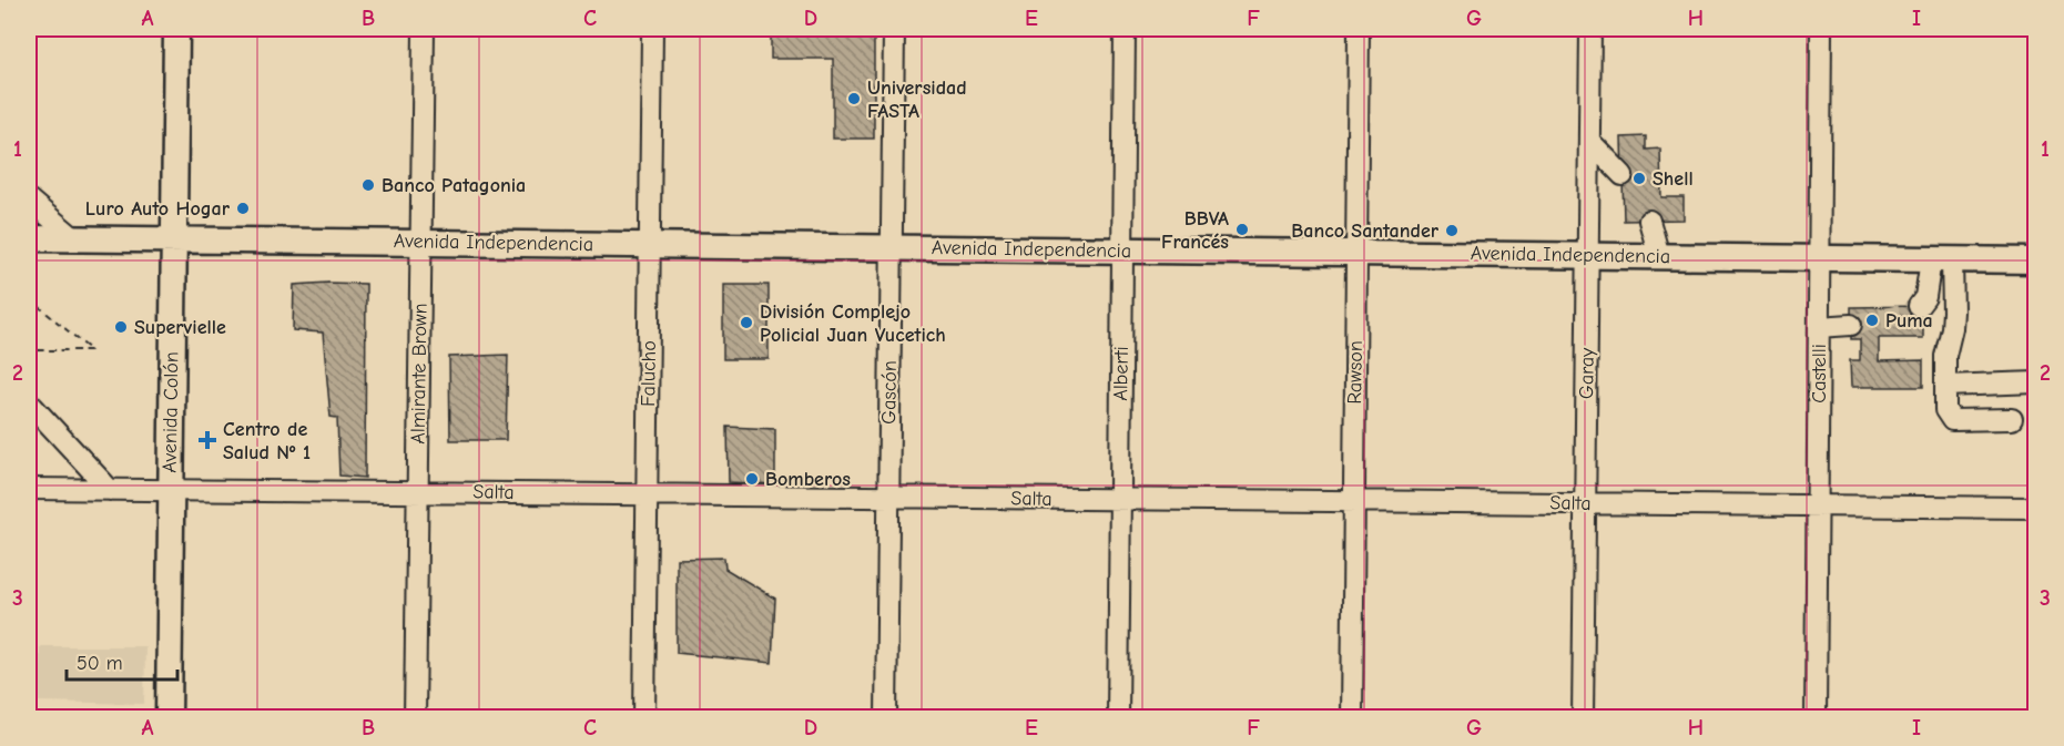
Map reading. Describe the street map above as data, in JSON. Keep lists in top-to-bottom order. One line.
{"streets":{"main road":["Avenida Independencia","Avenida Colón"],"street":["Rawson","Almirante Brown","Falucho","Alberti","Garay","Castelli","Gascón","Salta"]},"crossings":[["Avenida Independencia","Rawson"],["Avenida Independencia","Almirante Brown"],["Avenida Independencia","Falucho"],["Avenida Independencia","Alberti"],["Avenida Independencia","Garay"],["Avenida Independencia","Castelli"],["Avenida Independencia","Gascón"],["Avenida Independencia","Avenida Colón"],["Rawson","Salta"],["Almirante Brown","Salta"],["Falucho","Salta"],["Alberti","Salta"],["Garay","Salta"],["Castelli","Salta"],["Gascón","Salta"],["Avenida Colón","Salta"]],"places":{"other":["Universidad FASTA","Shell","Banco Patagonia","Luro Auto Hogar","BBVA Francés","Banco Santander","Puma","División Complejo Policial Juan Vucetich","Supervielle","Bomberos"],"health":["Centro de Salud Nº 1"]},"scale_bar":"50 m","grid":{"columns":["A","B","C","D","E","F","G","H","I"],"rows":["1","2","3"]}}
